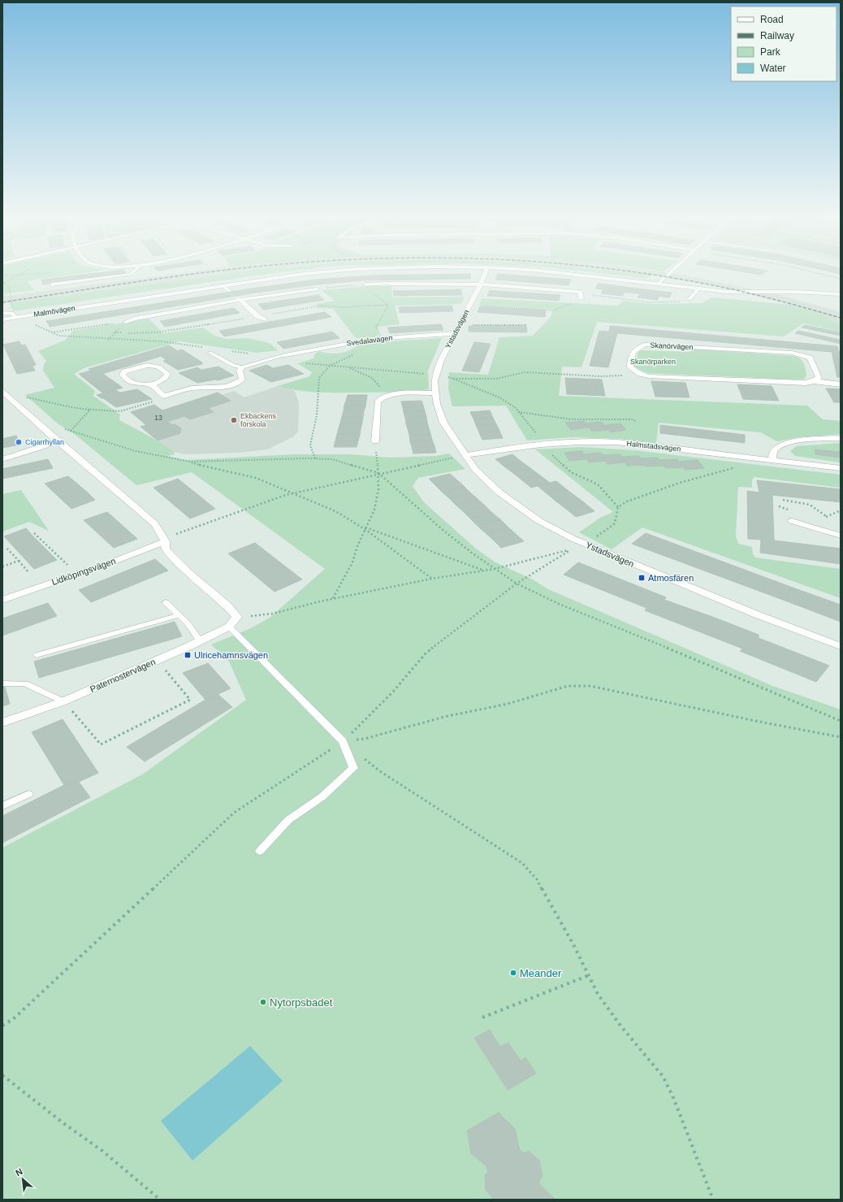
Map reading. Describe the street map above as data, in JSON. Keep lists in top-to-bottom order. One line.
{"streets":{"street":["Malmövägen","Ystadsvägen","Svedalavägen","Skanörvägen","Halmstadsvägen","Lidköpingsvägen","Paternostervägen"]},"crossings":[["Ystadsvägen","Svedalavägen"],["Ystadsvägen","Halmstadsvägen"]],"parks":["Skanörparken"],"places":{"other":["Ekbackens förskola","Cigarrhyllan","Meander","Nytorpsbadet"],"transit":["Atmosfären","Ulricehamnsvägen"]},"house_numbers":["13"],"legend":["Road","Railway","Park","Water"],"north":"top left"}
